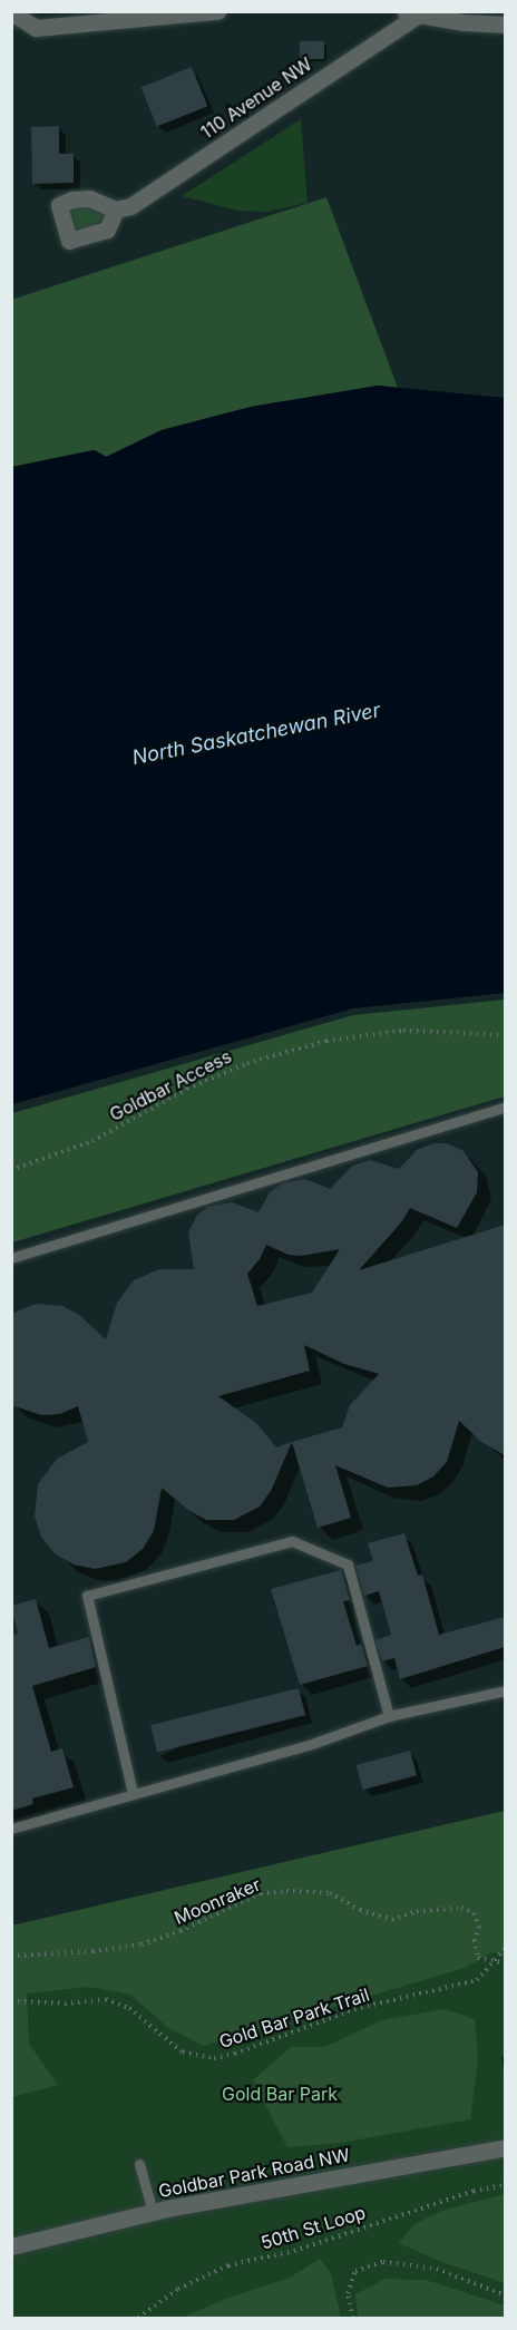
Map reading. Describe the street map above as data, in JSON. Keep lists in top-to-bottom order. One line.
{"streets":{"street":["110 Avenue NW","Goldbar Park Road NW"],"path":["Goldbar Access","Moonraker","Gold Bar Park Trail","50th St Loop"]},"crossings":[["Moonraker","Gold Bar Park Trail"]],"water":["North Saskatchewan River"],"parks":["Gold Bar Park"]}
